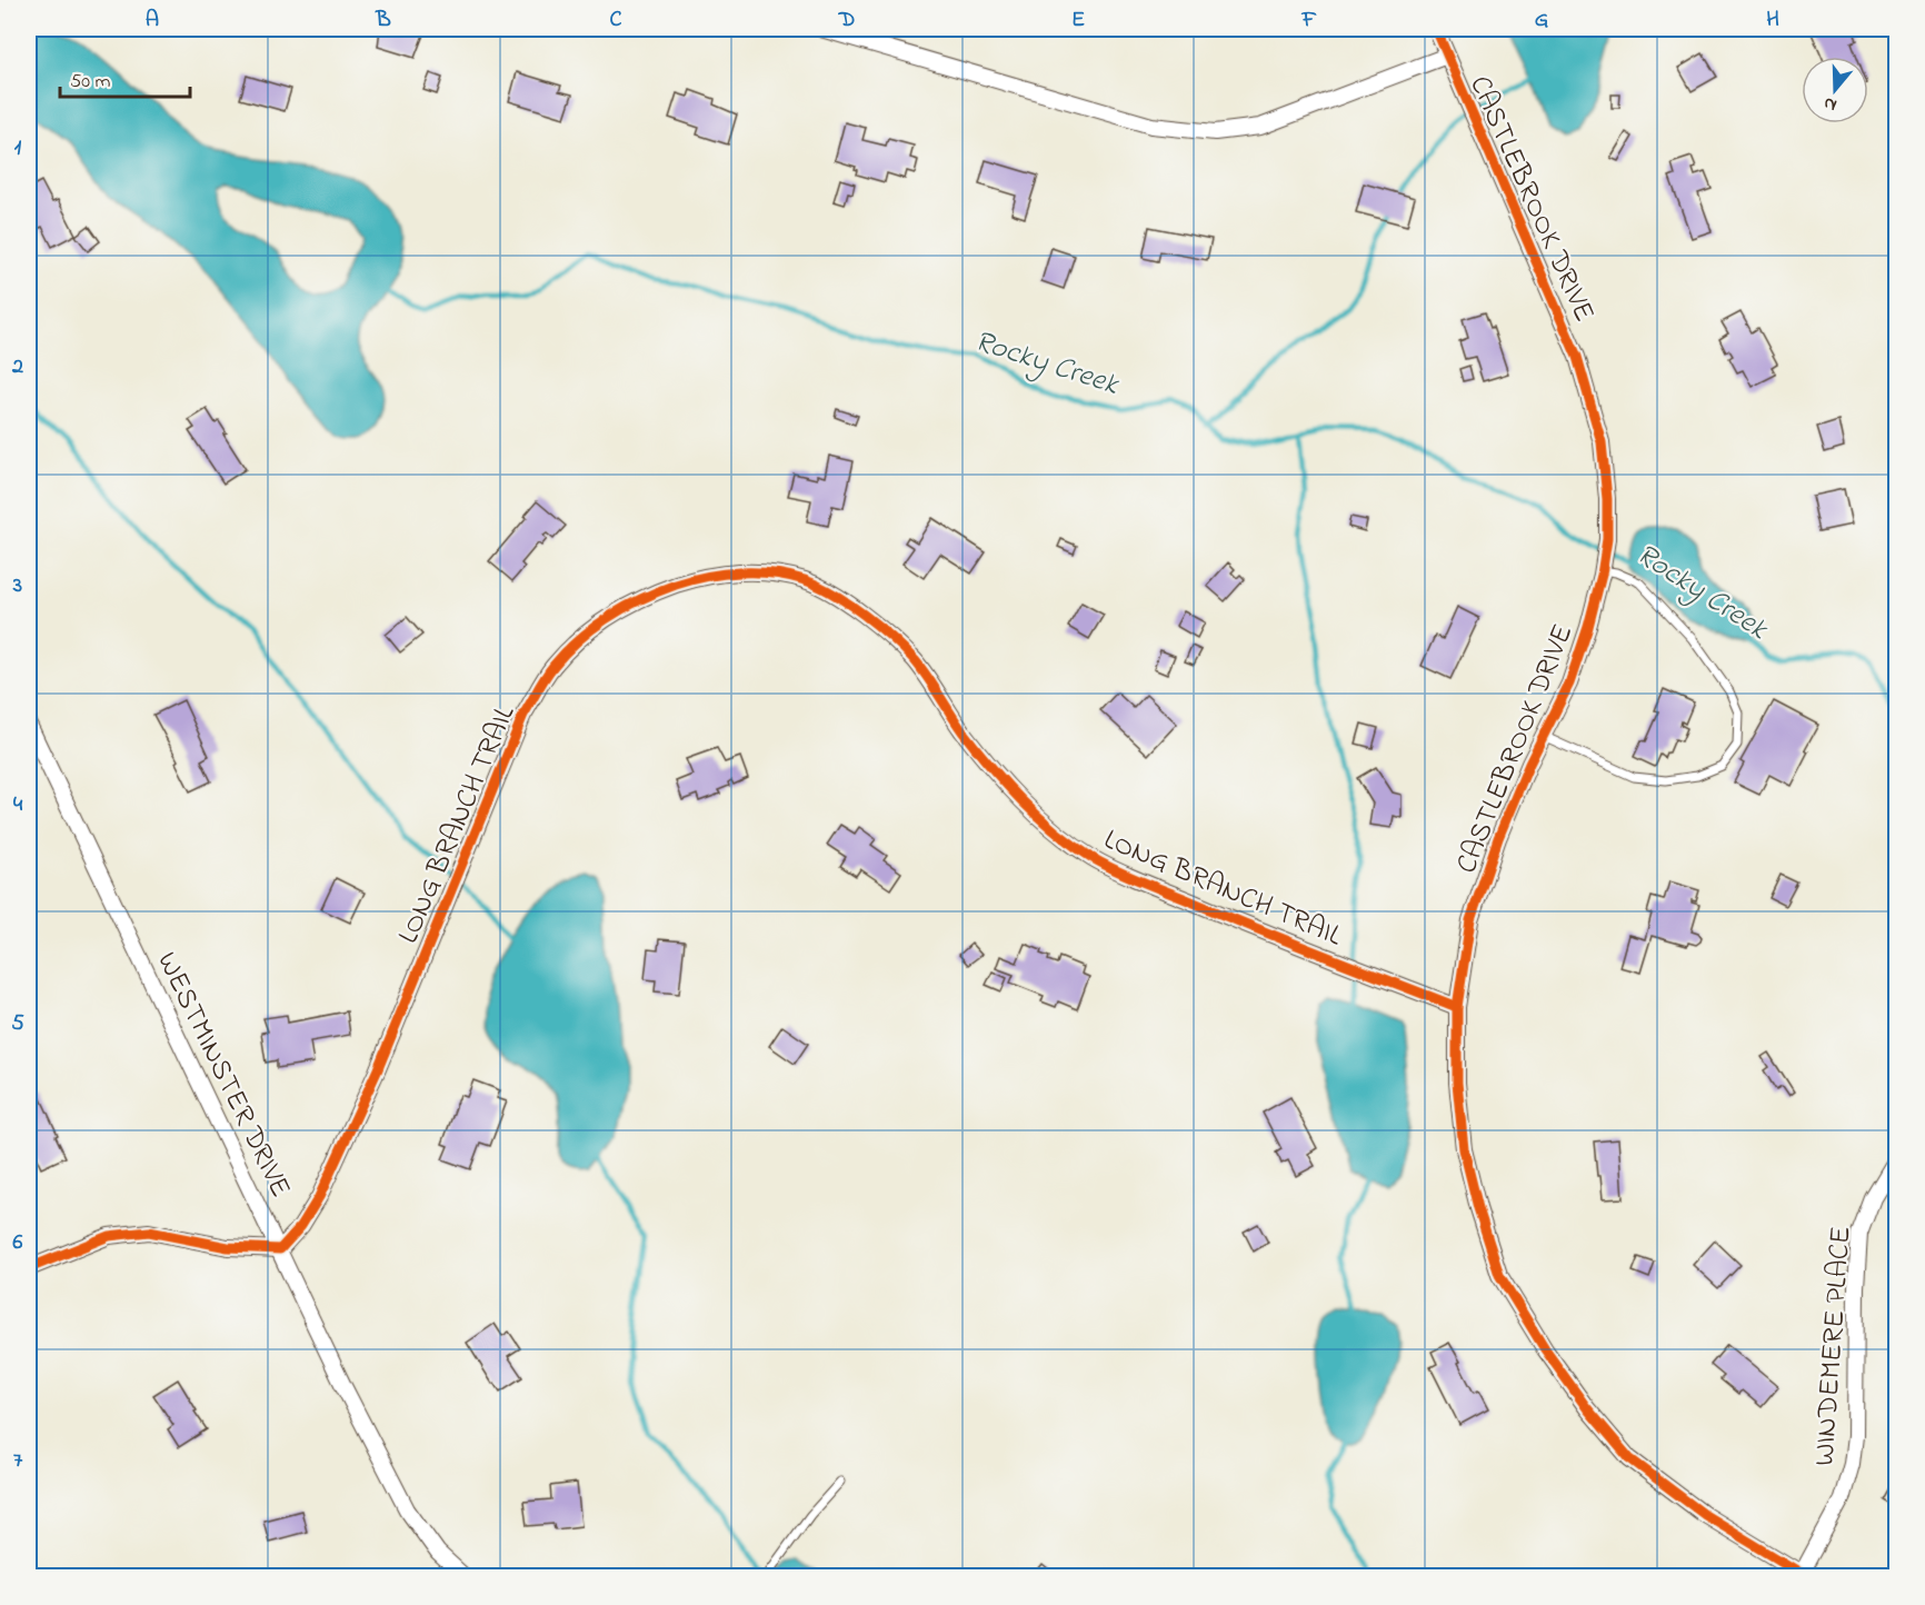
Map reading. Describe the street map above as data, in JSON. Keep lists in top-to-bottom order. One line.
{"streets":{"street":["CASTLEBROOK DRIVE","LONG BRANCH TRAIL","WESTMINSTER DRIVE","WINDEMERE PLACE"]},"crossings":[["CASTLEBROOK DRIVE","LONG BRANCH TRAIL"],["CASTLEBROOK DRIVE","WINDEMERE PLACE"],["LONG BRANCH TRAIL","WESTMINSTER DRIVE"]],"water":["Rocky Creek"],"scale_bar":"50 m","north":"bottom","grid":{"columns":["A","B","C","D","E","F","G","H"],"rows":["1","2","3","4","5","6","7"]}}
